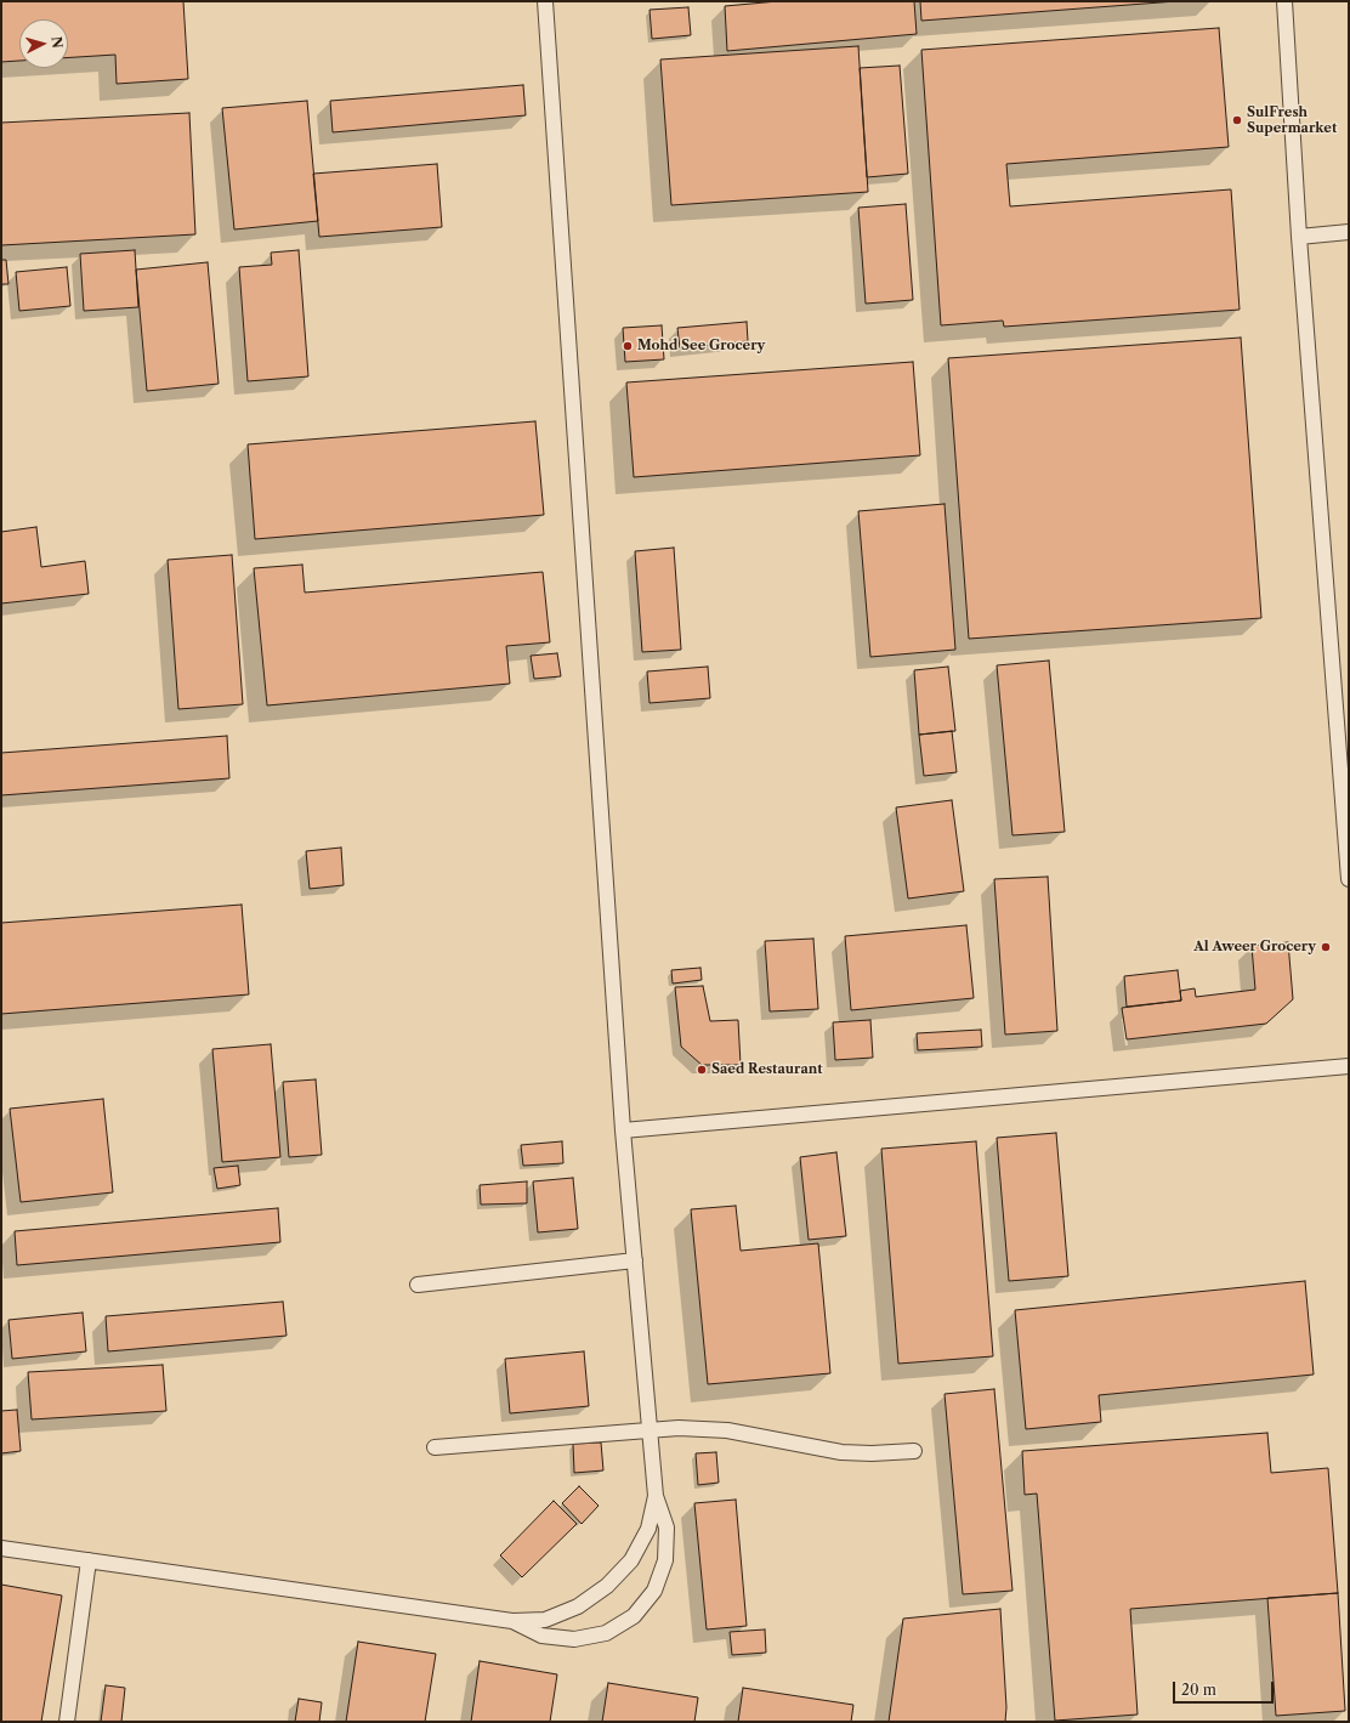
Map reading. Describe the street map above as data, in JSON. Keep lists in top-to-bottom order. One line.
{"places":["SulFresh Supermarket","Mohd See Grocery","Al Aweer Grocery","Saed Restaurant"],"scale_bar":"20 m","north":"right"}
